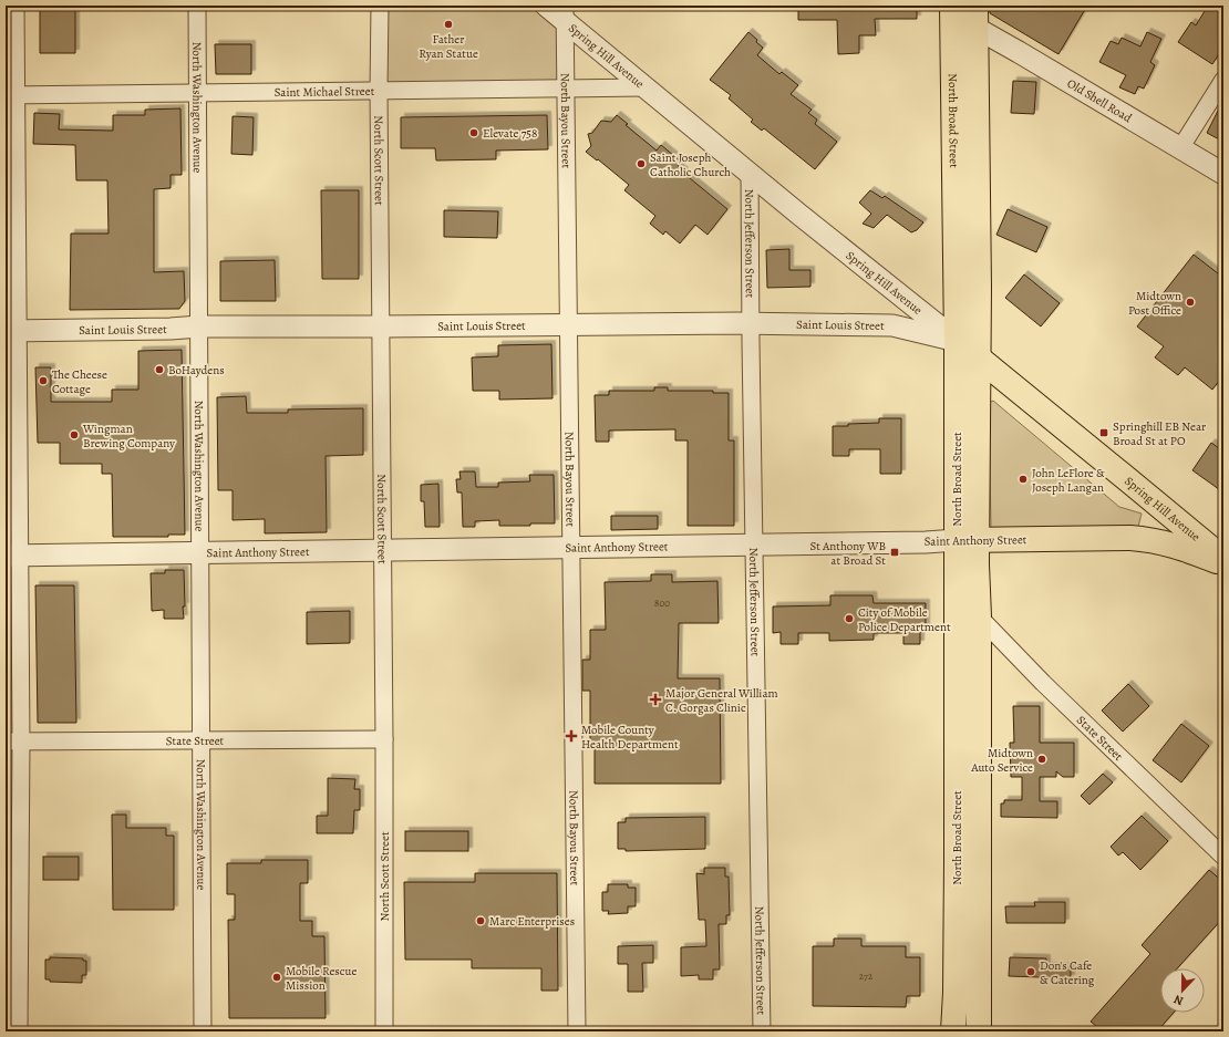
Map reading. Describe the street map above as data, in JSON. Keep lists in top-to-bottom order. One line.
{"streets":{"main road":["Spring Hill Avenue","North Broad Street","Saint Anthony Street"],"street":["Saint Michael Street","Old Shell Road","North Washington Avenue","North Bayou Street","North Scott Street","North Jefferson Street","Saint Louis Street","State Street"]},"crossings":[["Spring Hill Avenue","Saint Michael Street"],["Spring Hill Avenue","North Bayou Street"],["Spring Hill Avenue","North Broad Street"],["Spring Hill Avenue","North Jefferson Street"],["Spring Hill Avenue","Saint Louis Street"],["Saint Michael Street","North Washington Avenue"],["Saint Michael Street","North Bayou Street"],["Saint Michael Street","North Scott Street"],["Old Shell Road","North Broad Street"],["North Washington Avenue","Saint Louis Street"],["North Washington Avenue","Saint Anthony Street"],["North Washington Avenue","State Street"],["North Bayou Street","Saint Louis Street"],["North Bayou Street","Saint Anthony Street"],["North Broad Street","Saint Louis Street"],["North Broad Street","Saint Anthony Street"],["North Broad Street","State Street"],["North Scott Street","Saint Louis Street"],["North Scott Street","Saint Anthony Street"],["North Scott Street","State Street"],["North Jefferson Street","Saint Louis Street"],["North Jefferson Street","Saint Anthony Street"]],"places":{"other":["Father Ryan Statue","Elevate 758","Saint Joseph Catholic Church","Midtown Post Office","BoHaydens","The Cheese Cottage","Wingman Brewing Company","John LeFlore & Joseph Langan","City of Mobile Police Department","Midtown Auto Service","Marc Enterprises","Don's Cafe & Catering","Mobile Rescue Mission"],"transit":["Springhill EB Near Broad St at PO","St Anthony WB at Broad St"],"health":["Major General William C. Gorgas Clinic","Mobile County Health Department"]},"house_numbers":["800","272"],"north":"bottom"}
